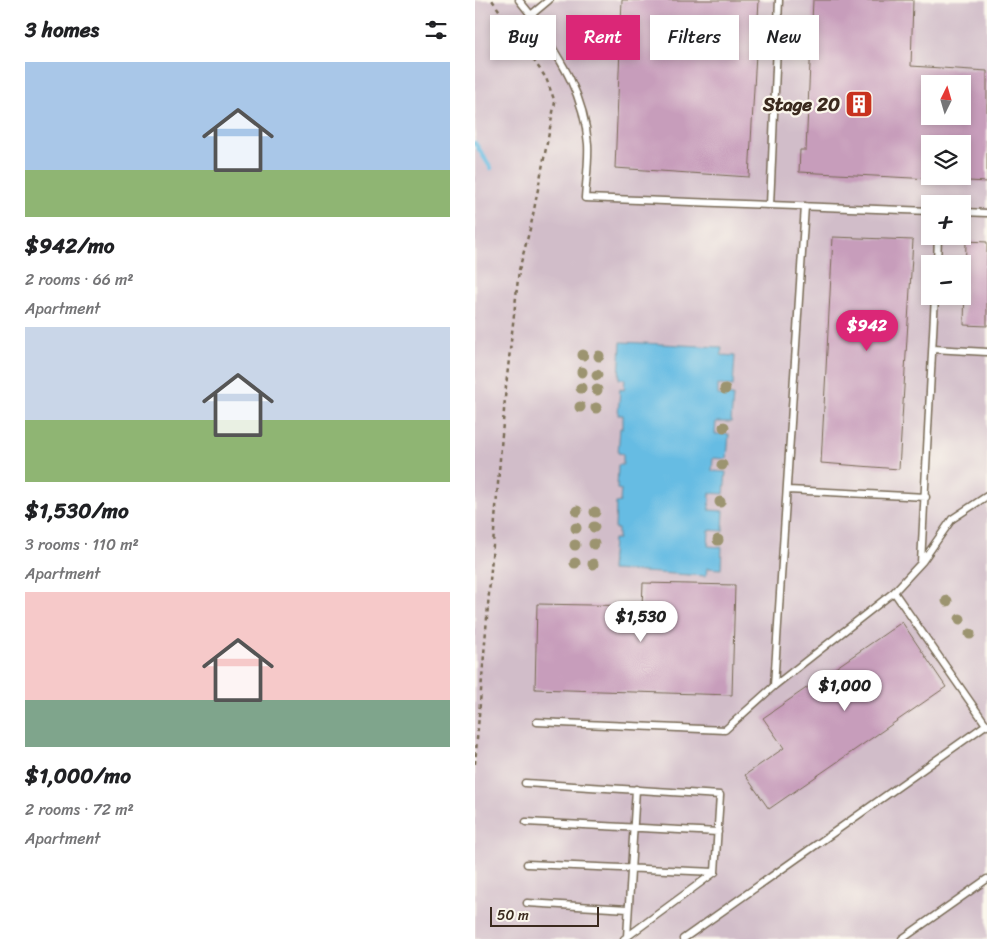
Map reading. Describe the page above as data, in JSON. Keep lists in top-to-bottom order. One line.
{"places":{"building":["Stage 20"]},"scale_bar":"50 m","north":"top","page":{"heading":"3 homes","chip":["Buy","Rent","Filters","New"],"list":[{"name":"$942/mo","note":"2 rooms · 66 m² · Apartment"},{"name":"$1,530/mo","note":"3 rooms · 110 m² · Apartment"},{"name":"$1,000/mo","note":"2 rooms · 72 m² · Apartment"}],"map_buttons":["+","−"],"price":["$942","$1,530","$1,000"],"scale":"50 m"}}
